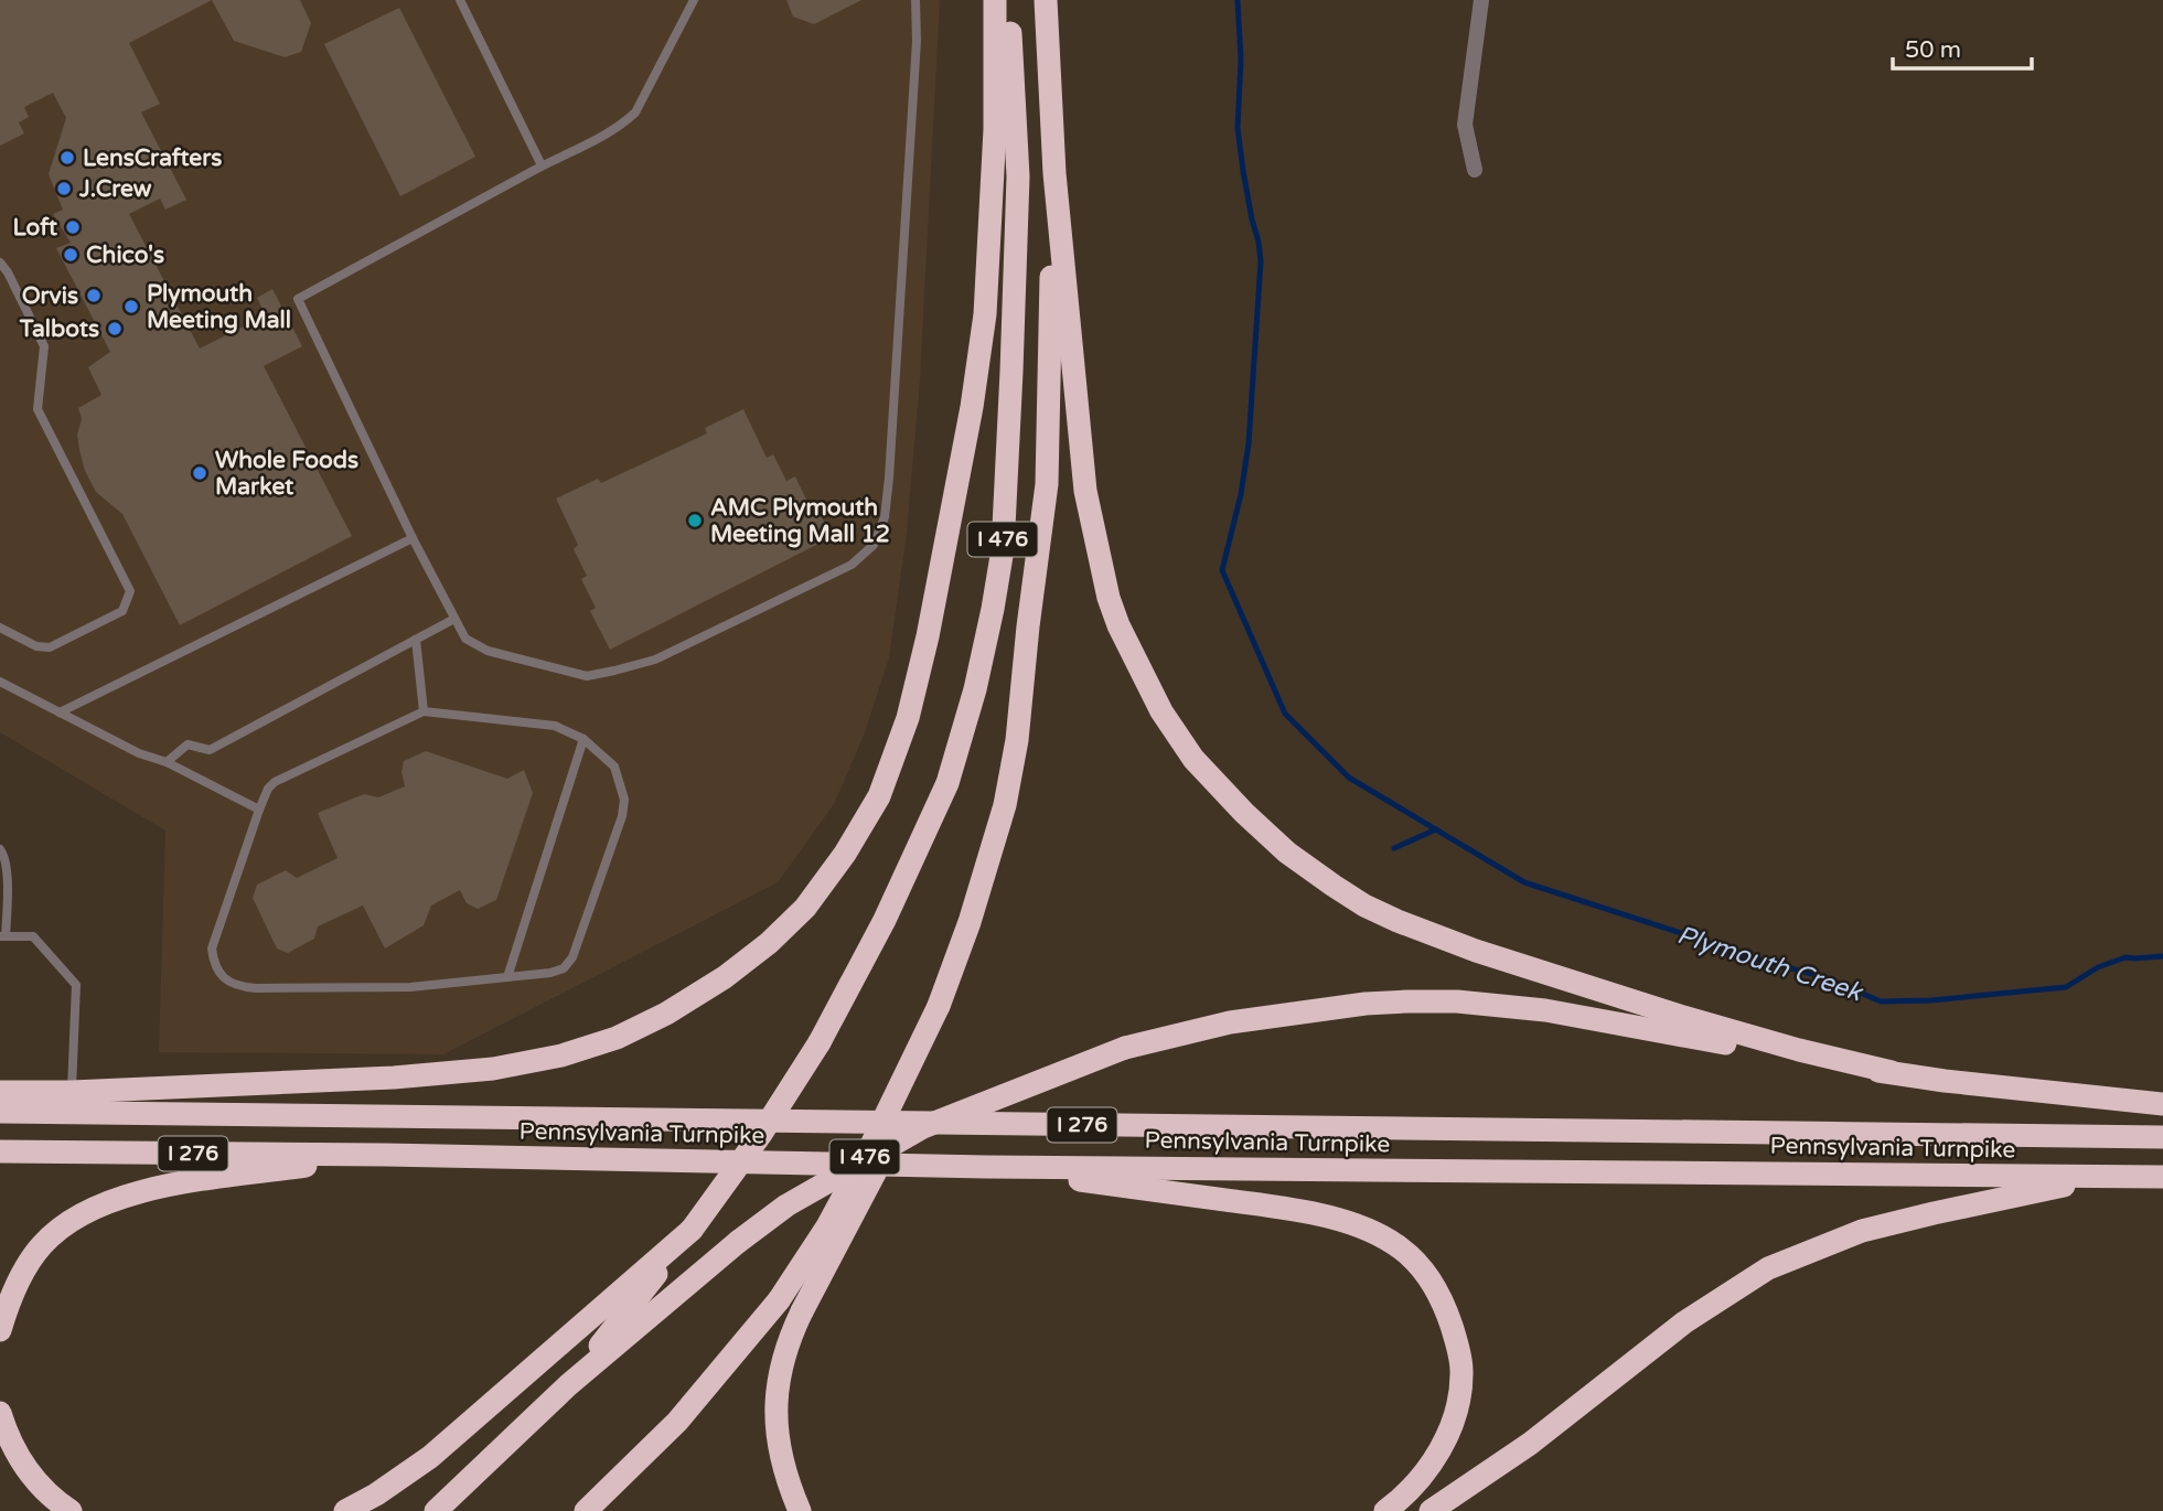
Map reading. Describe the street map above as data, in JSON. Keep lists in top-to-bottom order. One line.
{"streets":{"highway":["I 476","I 276","Pennsylvania Turnpike"]},"water":["Plymouth Creek"],"places":["LensCrafters","J.Crew","Loft","Chico's","Orvis","Plymouth Meeting Mall","Talbots","Whole Foods Market","AMC Plymouth Meeting Mall 12"],"scale_bar":"50 m"}
